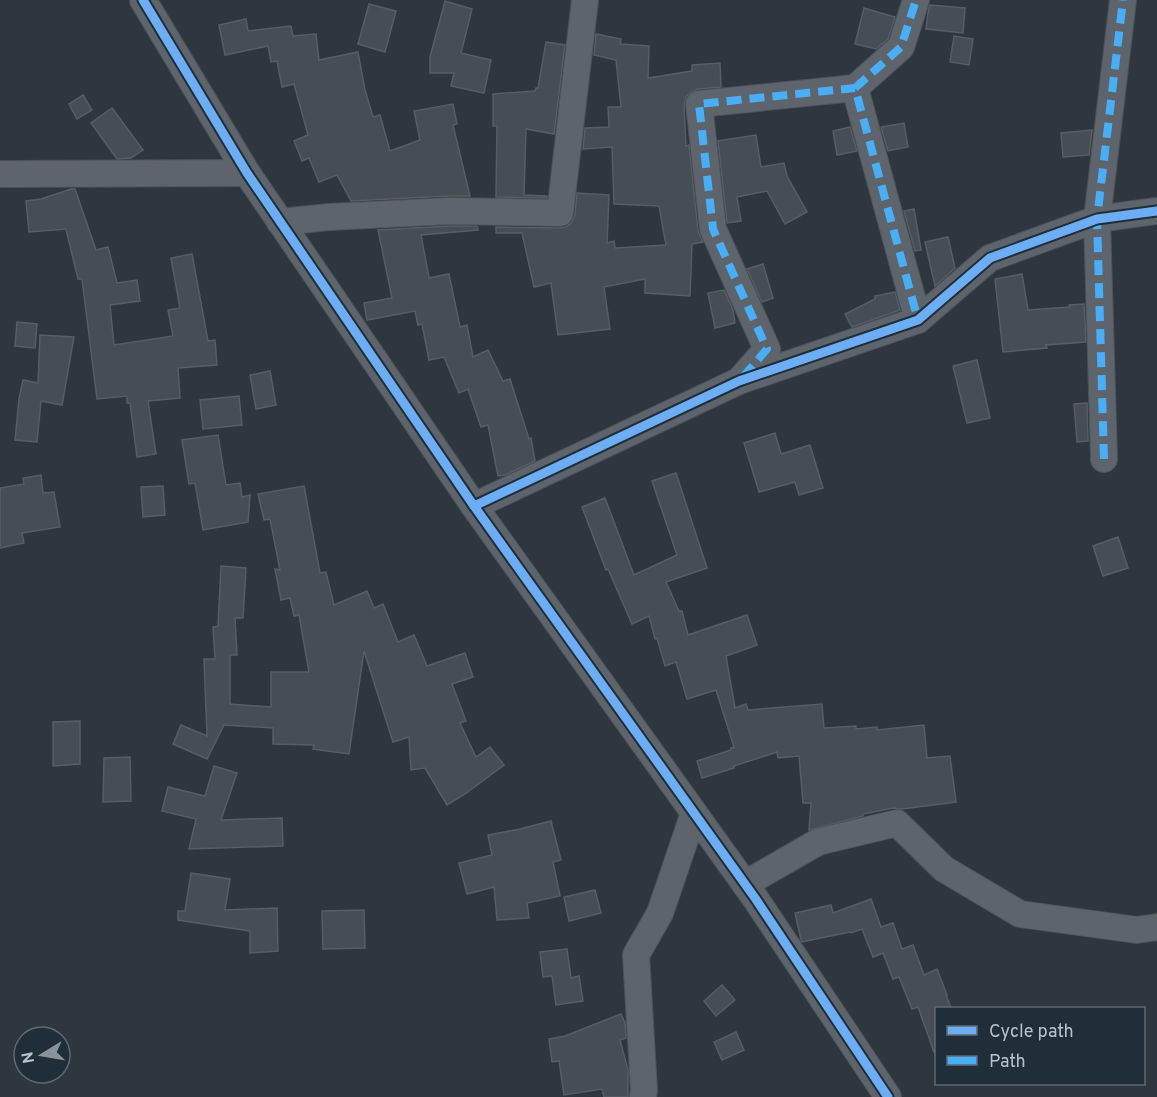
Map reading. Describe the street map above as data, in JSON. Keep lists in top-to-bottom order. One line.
{"legend":["Cycle path","Path"],"north":"left"}
